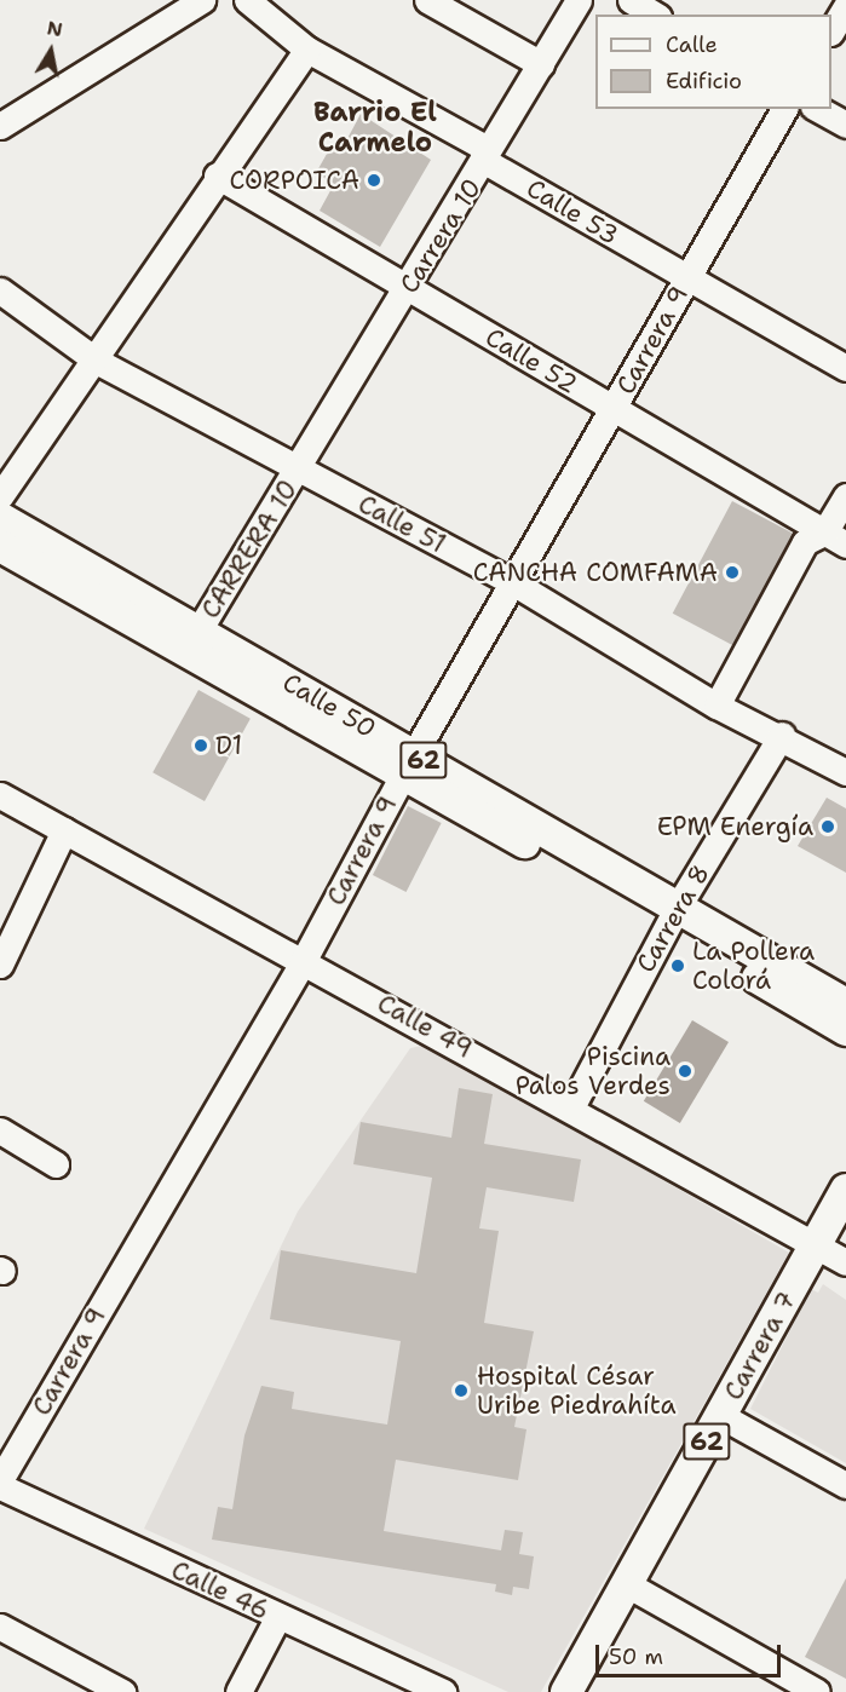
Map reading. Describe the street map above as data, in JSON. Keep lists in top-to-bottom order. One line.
{"streets":{"main road":["Calle 50","62","Carrera 7"],"street":["Calle 53","Carrera 10","Carrera 9","Calle 52","Calle 51","CARRERA 10","Carrera 8","Calle 49","Calle 46"]},"crossings":[["Calle 53","Carrera 10"],["Calle 53","Carrera 9"],["Carrera 10","Calle 52"],["Carrera 10","Calle 51"],["Carrera 10","CARRERA 10"],["Carrera 9","Calle 52"],["Carrera 9","Calle 51"],["Carrera 9","Calle 50"],["Carrera 9","Calle 49"],["Calle 51","CARRERA 10"],["Calle 51","Carrera 8"],["CARRERA 10","Calle 50"],["Calle 50","Carrera 8"],["Carrera 8","Calle 49"],["Calle 49","Carrera 7"]],"districts":["Barrio El Carmelo"],"places":["CORPOICA","CANCHA COMFAMA","D1","EPM Energía","La Pollera Colorá","Piscina Palos Verdes","Hospital César Uribe Piedrahíta"],"legend":["Calle","Edificio"],"scale_bar":"50 m","north":"top"}
